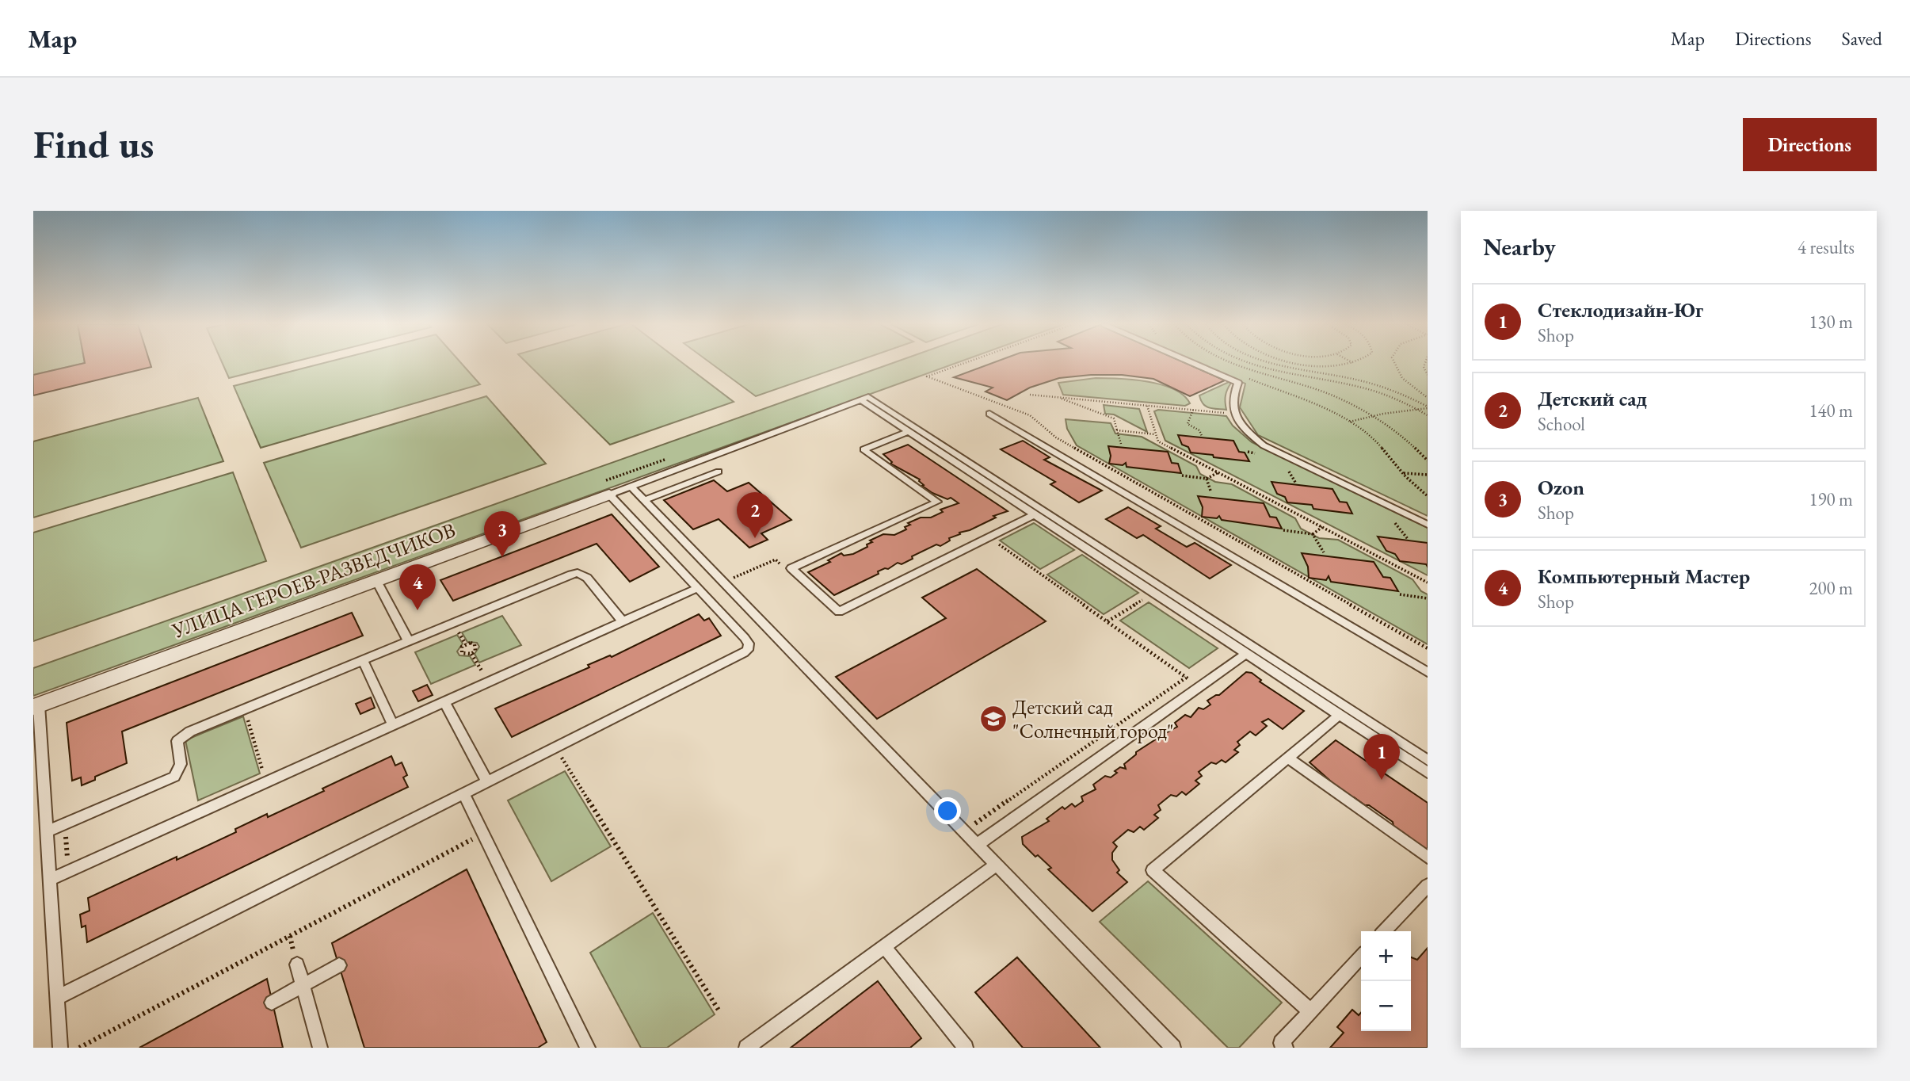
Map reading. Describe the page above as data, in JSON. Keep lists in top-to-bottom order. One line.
{"streets":{"street":["УЛИЦА ГЕРОЕВ-РАЗВЕДЧИКОВ"]},"places":{"school or university":["Детский сад \"Солнечный город\""]},"page":{"header":"Map","nav":["Map","Directions","Saved"],"buttons":"Directions","title":"Find us","heading":["Nearby","4 results"],"list":[{"mark":"1","name":"Стеклодизайн-Юг","note":"Shop","value":"130 m"},{"mark":"2","name":"Детский сад","note":"School","value":"140 m"},{"mark":"3","name":"Ozon","note":"Shop","value":"190 m"},{"mark":"4","name":"Компьютерный Мастер","note":"Shop","value":"200 m"}],"pins":["2","3","4","1"],"map_buttons":["+","−"]}}
